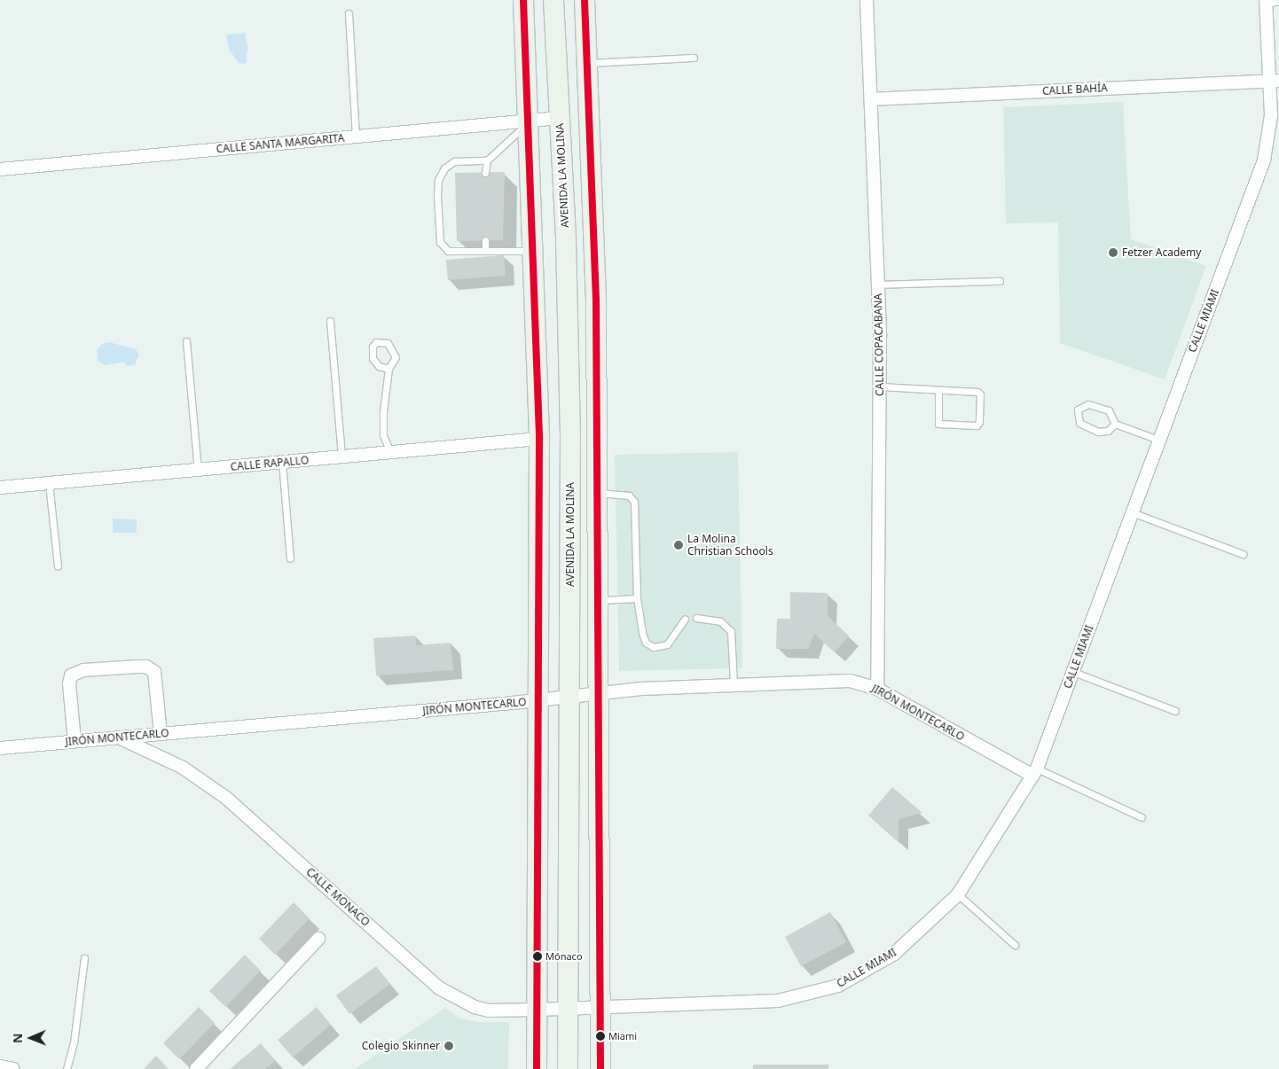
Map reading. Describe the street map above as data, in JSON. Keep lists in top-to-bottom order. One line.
{"streets":{"main road":["AVENIDA LA MOLINA"],"street":["CALLE BAHÍA","CALLE SANTA MARGARITA","CALLE MIAMI","CALLE COPACABANA","CALLE RAPALLO","JIRÓN MONTECARLO","CALLE MONACO"]},"crossings":[["CALLE BAHÍA","CALLE MIAMI"],["CALLE BAHÍA","CALLE COPACABANA"],["CALLE SANTA MARGARITA","AVENIDA LA MOLINA"],["AVENIDA LA MOLINA","CALLE MIAMI"],["AVENIDA LA MOLINA","JIRÓN MONTECARLO"],["AVENIDA LA MOLINA","CALLE MONACO"],["CALLE MIAMI","JIRÓN MONTECARLO"],["CALLE MIAMI","CALLE MONACO"],["CALLE COPACABANA","JIRÓN MONTECARLO"],["JIRÓN MONTECARLO","CALLE MONACO"]],"places":["Fetzer Academy","La Molina Christian Schools","Mónaco","Miami","Colegio Skinner"],"north":"left"}
